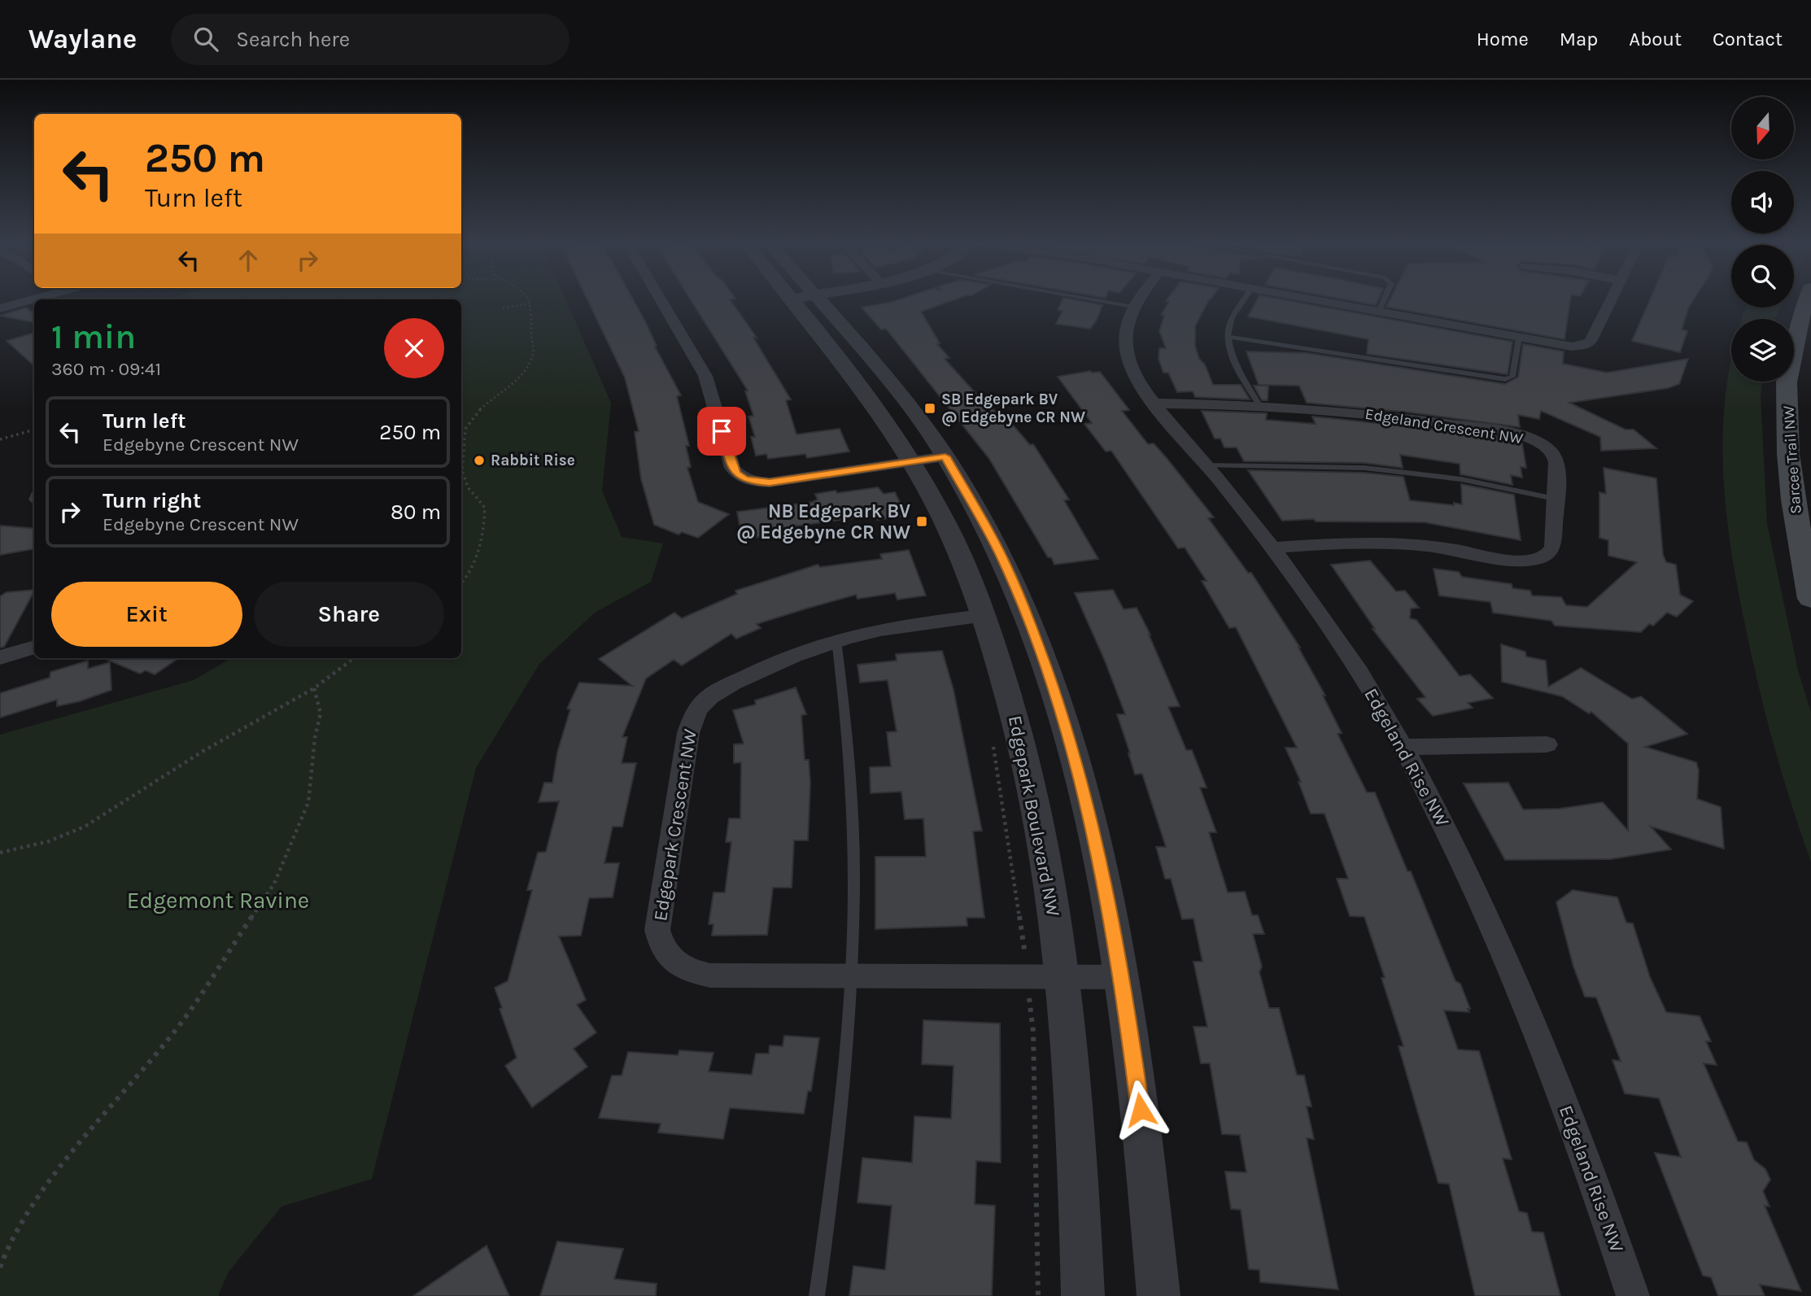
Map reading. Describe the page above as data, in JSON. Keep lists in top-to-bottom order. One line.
{"streets":{"main road":["Sarcee Trail NW"],"street":["Edgeland Crescent NW","Edgeland Rise NW","Edgepark Boulevard NW","Edgepark Crescent NW"]},"crossings":[["Edgeland Crescent NW","Edgeland Rise NW"],["Edgepark Boulevard NW","Edgepark Crescent NW"]],"parks":["Edgemont Ravine"],"places":{"transit":["SB Edgepark BV @ Edgebyne CR NW","NB Edgepark BV @ Edgebyne CR NW"],"other":["Rabbit Rise"]},"north":"bottom","page":{"header":"Waylane","search":"Search here","nav":["Home","Map","About","Contact"],"turn":["250 m","Turn left"],"heading":["1 min","360 m · 09:41"],"list":[{"name":"Turn left","note":"Edgebyne Crescent NW","value":"250 m"},{"name":"Turn right","note":"Edgebyne Crescent NW","value":"80 m"}],"buttons":["Exit","Share"]}}
